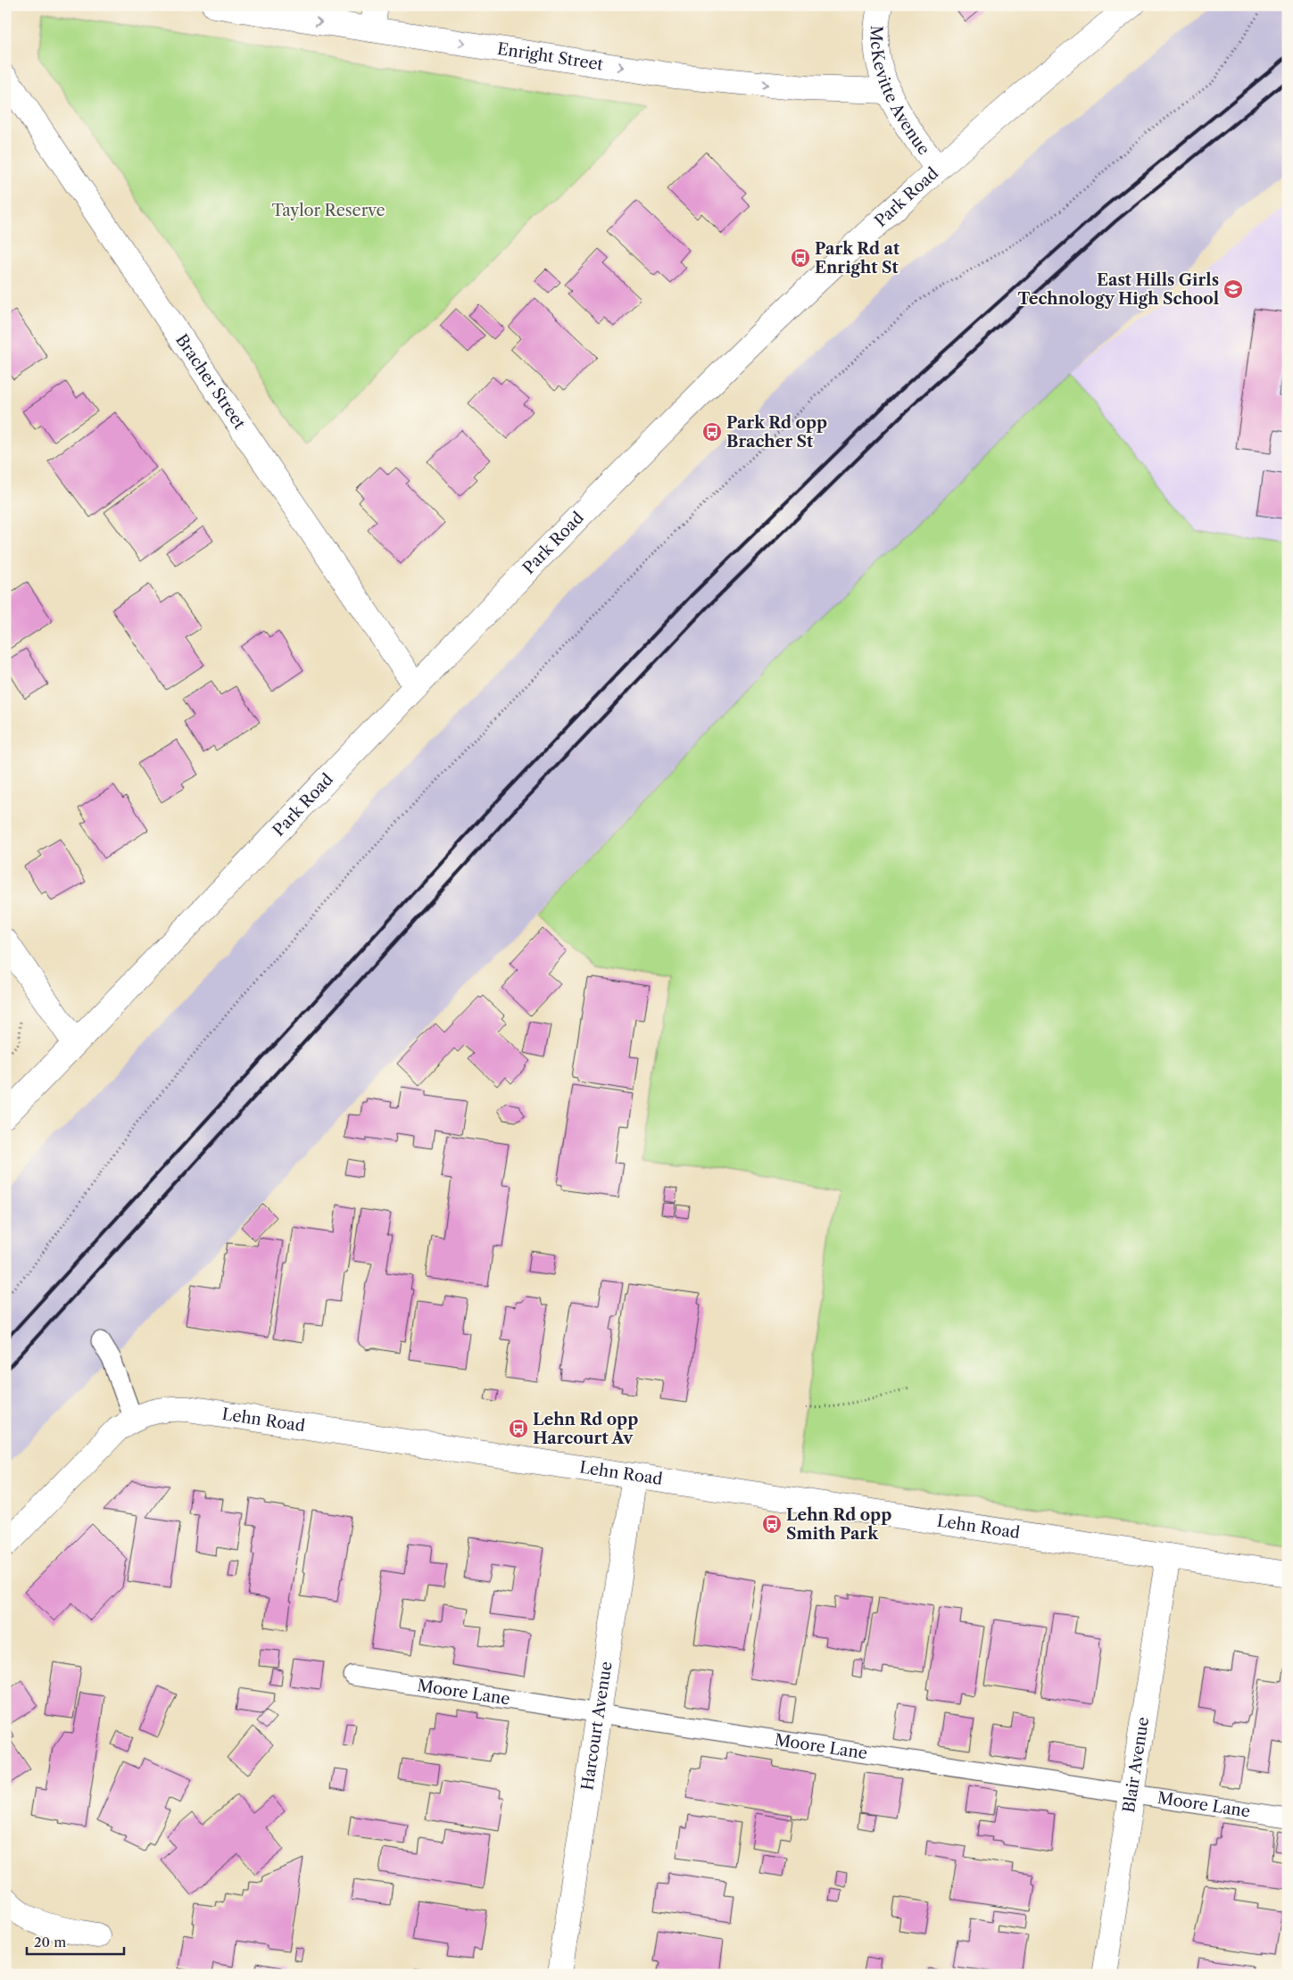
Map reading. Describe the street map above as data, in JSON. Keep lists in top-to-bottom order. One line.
{"streets":{"street":["Enright Street","McKevitte Avenue","Park Road","Bracher Street","Lehn Road","Harcourt Avenue","Blair Avenue"],"lane":["Moore Lane"]},"crossings":[["Enright Street","McKevitte Avenue"],["McKevitte Avenue","Park Road"],["Park Road","Bracher Street"],["Lehn Road","Harcourt Avenue"],["Lehn Road","Blair Avenue"],["Moore Lane","Harcourt Avenue"],["Moore Lane","Blair Avenue"]],"one_way":["Enright Street"],"parks":["Taylor Reserve"],"places":{"bus stop":["Park Rd at Enright St","Park Rd opp Bracher St","Lehn Rd opp Harcourt Av","Lehn Rd opp Smith Park"],"school or university":["East Hills Girls Technology High School"]},"scale_bar":"20 m"}
